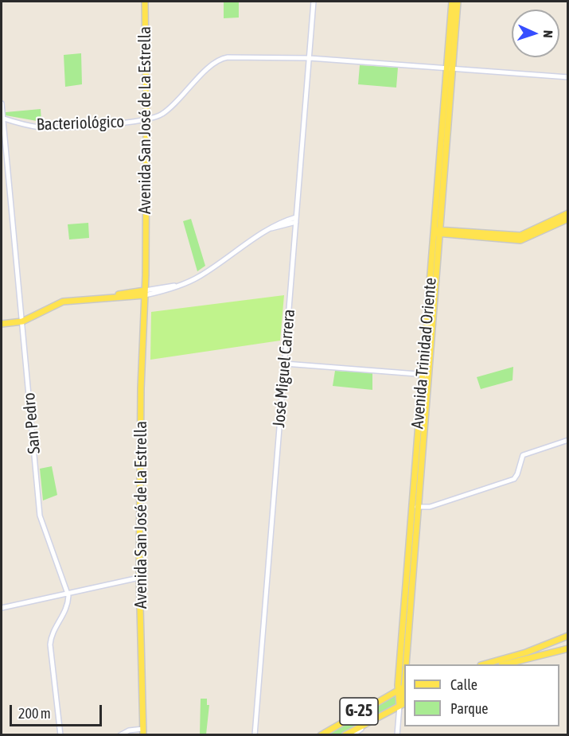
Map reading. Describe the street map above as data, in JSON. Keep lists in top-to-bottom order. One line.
{"streets":{"main road":["Avenida San José de La Estrella","Avenida Trinidad Oriente","G-25"],"street":["Bacteriológico","José Miguel Carrera","San Pedro"]},"crossings":[["Avenida San José de La Estrella","Bacteriológico"],["Bacteriológico","Avenida Trinidad Oriente"],["Bacteriológico","José Miguel Carrera"],["Bacteriológico","San Pedro"],["Avenida Trinidad Oriente","G-25"]],"legend":["Calle","Parque"],"scale_bar":"200 m","north":"right"}
